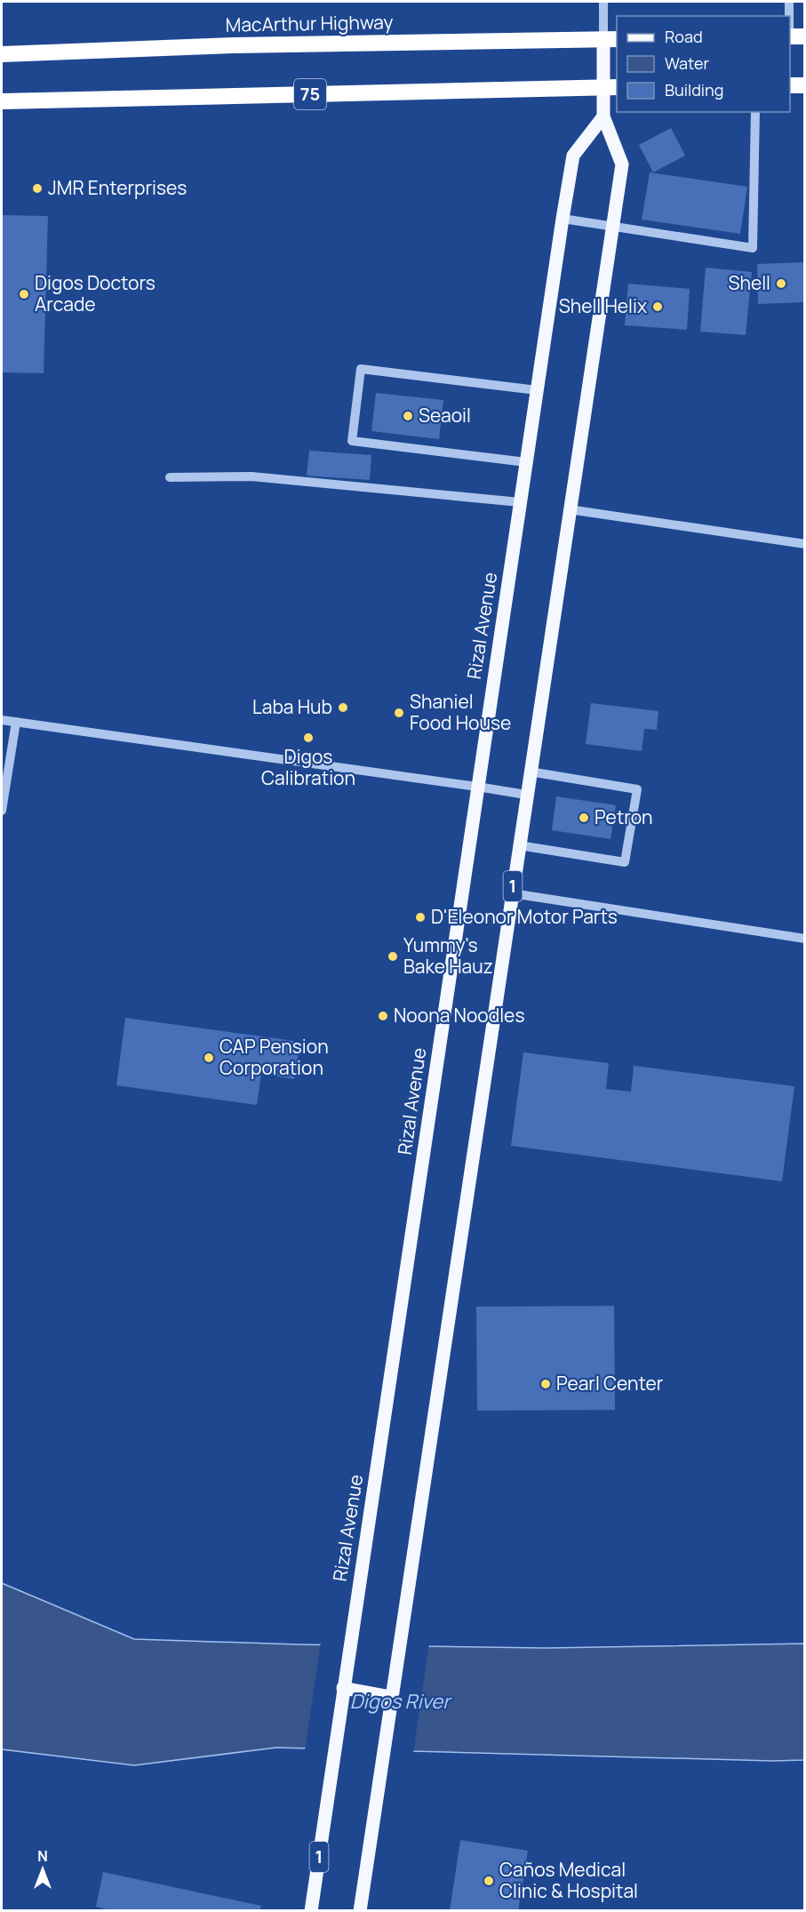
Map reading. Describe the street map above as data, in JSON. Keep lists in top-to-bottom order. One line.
{"streets":{"highway":["MacArthur Highway","75"],"main road":["Rizal Avenue","1"]},"crossings":[["MacArthur Highway","1"],["75","1"],["Rizal Avenue","1"]],"water":["Digos River"],"places":["JMR Enterprises","Shell","Digos Doctors Arcade","Shell Helix","Seaoil","Laba Hub","Shaniel Food House","Digos Calibration","Petron","D'Eleonor Motor Parts","Yummy's Bake Hauz","Noona Noodles","CAP Pension Corporation","Pearl Center","Caños Medical Clinic & Hospital"],"legend":["Road","Water","Building"],"north":"top"}
